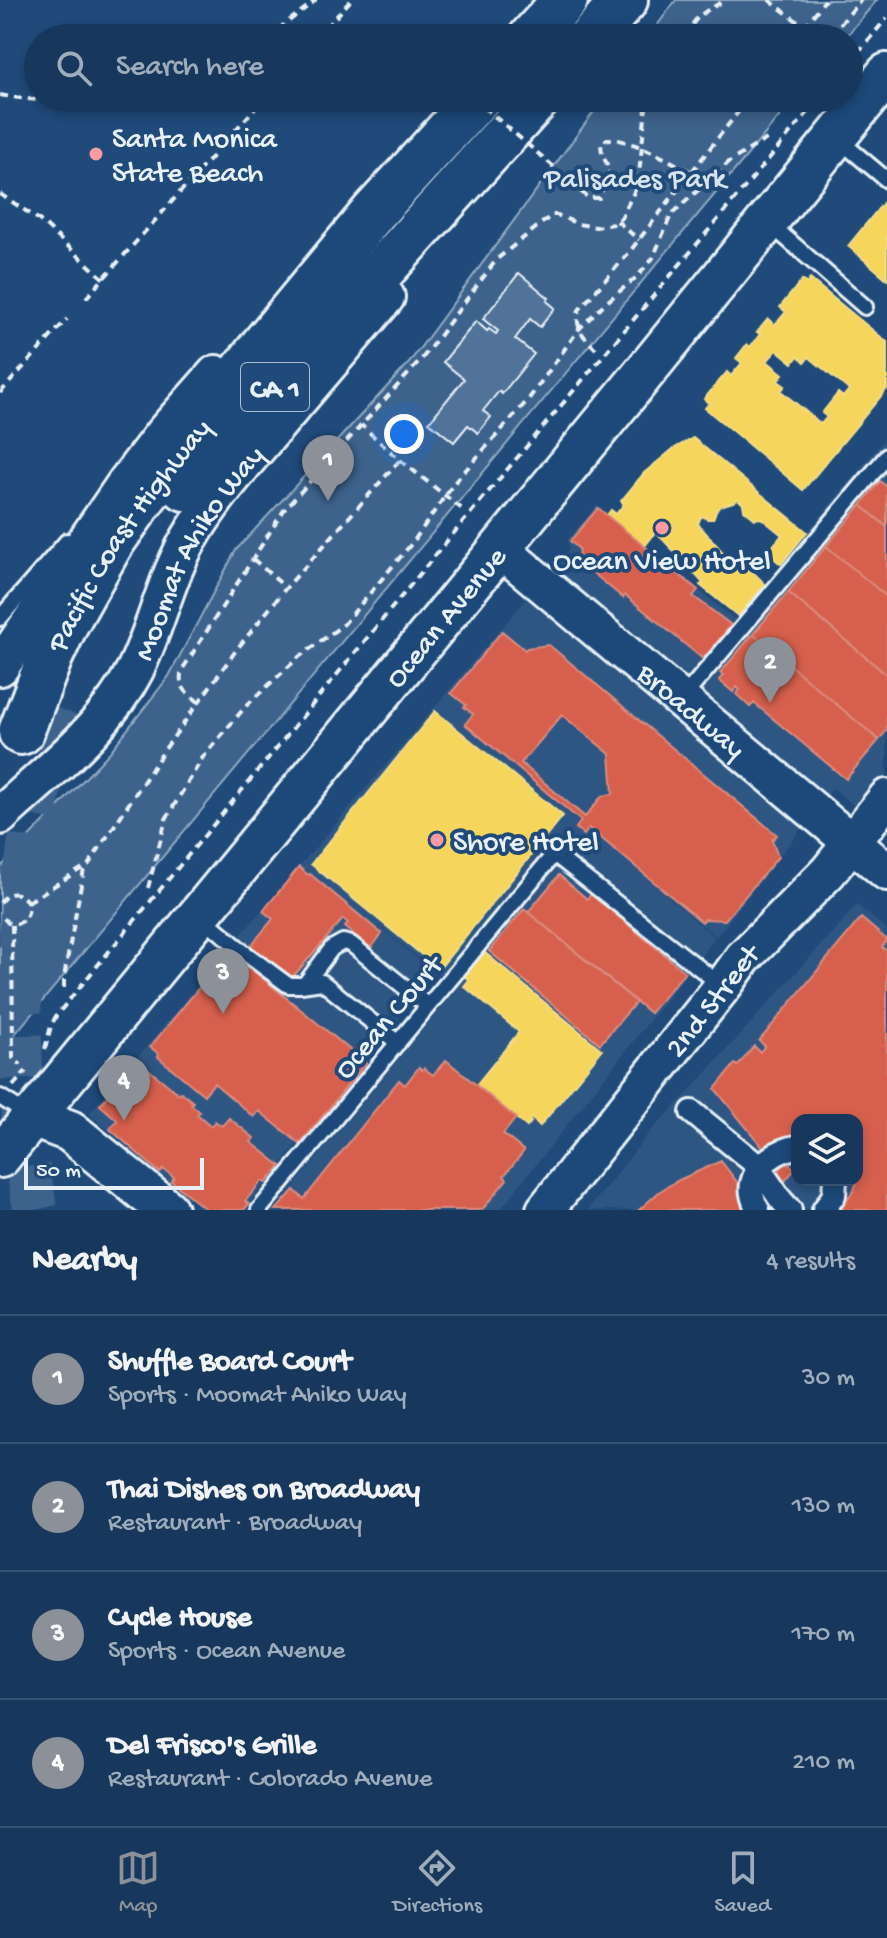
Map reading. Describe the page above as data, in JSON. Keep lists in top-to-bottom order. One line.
{"streets":{"highway":["CA 1","Pacific Coast Highway"],"main road":["Ocean Avenue"],"street":["Moomat Ahiko Way","Broadway","2nd Street"],"lane":["Ocean Court"]},"crossings":[["Ocean Avenue","Broadway"],["Broadway","2nd Street"],["2nd Street","Ocean Court"]],"parks":["Palisades Park"],"places":["Santa Monica State Beach","Ocean View Hotel","Shore Hotel"],"scale_bar":"50 m","page":{"search":"Search here","pins":["1","2","3","4"],"scale":"50 m","heading":["Nearby","4 results"],"list":[{"mark":"1","name":"Shuffle Board Court","note":"Sports · Moomat Ahiko Way","value":"30 m"},{"mark":"2","name":"Thai Dishes on Broadway","note":"Restaurant · Broadway","value":"130 m"},{"mark":"3","name":"Cycle House","note":"Sports · Ocean Avenue","value":"170 m"},{"mark":"4","name":"Del Frisco's Grille","note":"Restaurant · Colorado Avenue","value":"210 m"}],"nav":["Map","Directions","Saved"]}}
